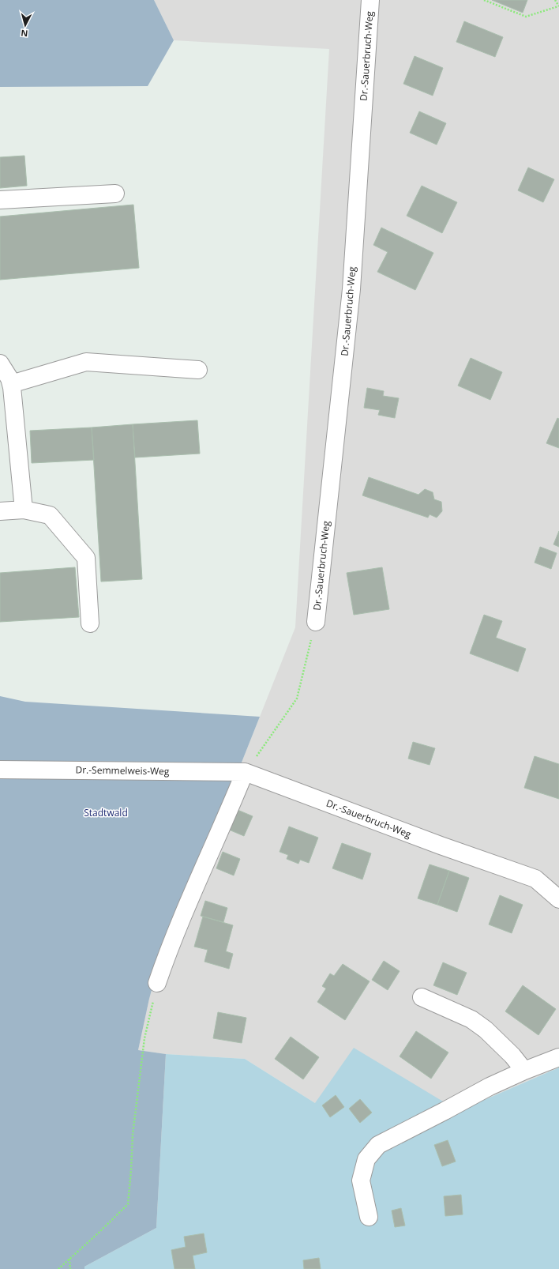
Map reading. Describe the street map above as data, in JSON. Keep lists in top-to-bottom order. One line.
{"streets":{"street":["Dr.-Sauerbruch-Weg","Dr.-Semmelweis-Weg"]},"crossings":[["Dr.-Sauerbruch-Weg","Dr.-Semmelweis-Weg"]],"parks":["Stadtwald"],"north":"bottom"}
